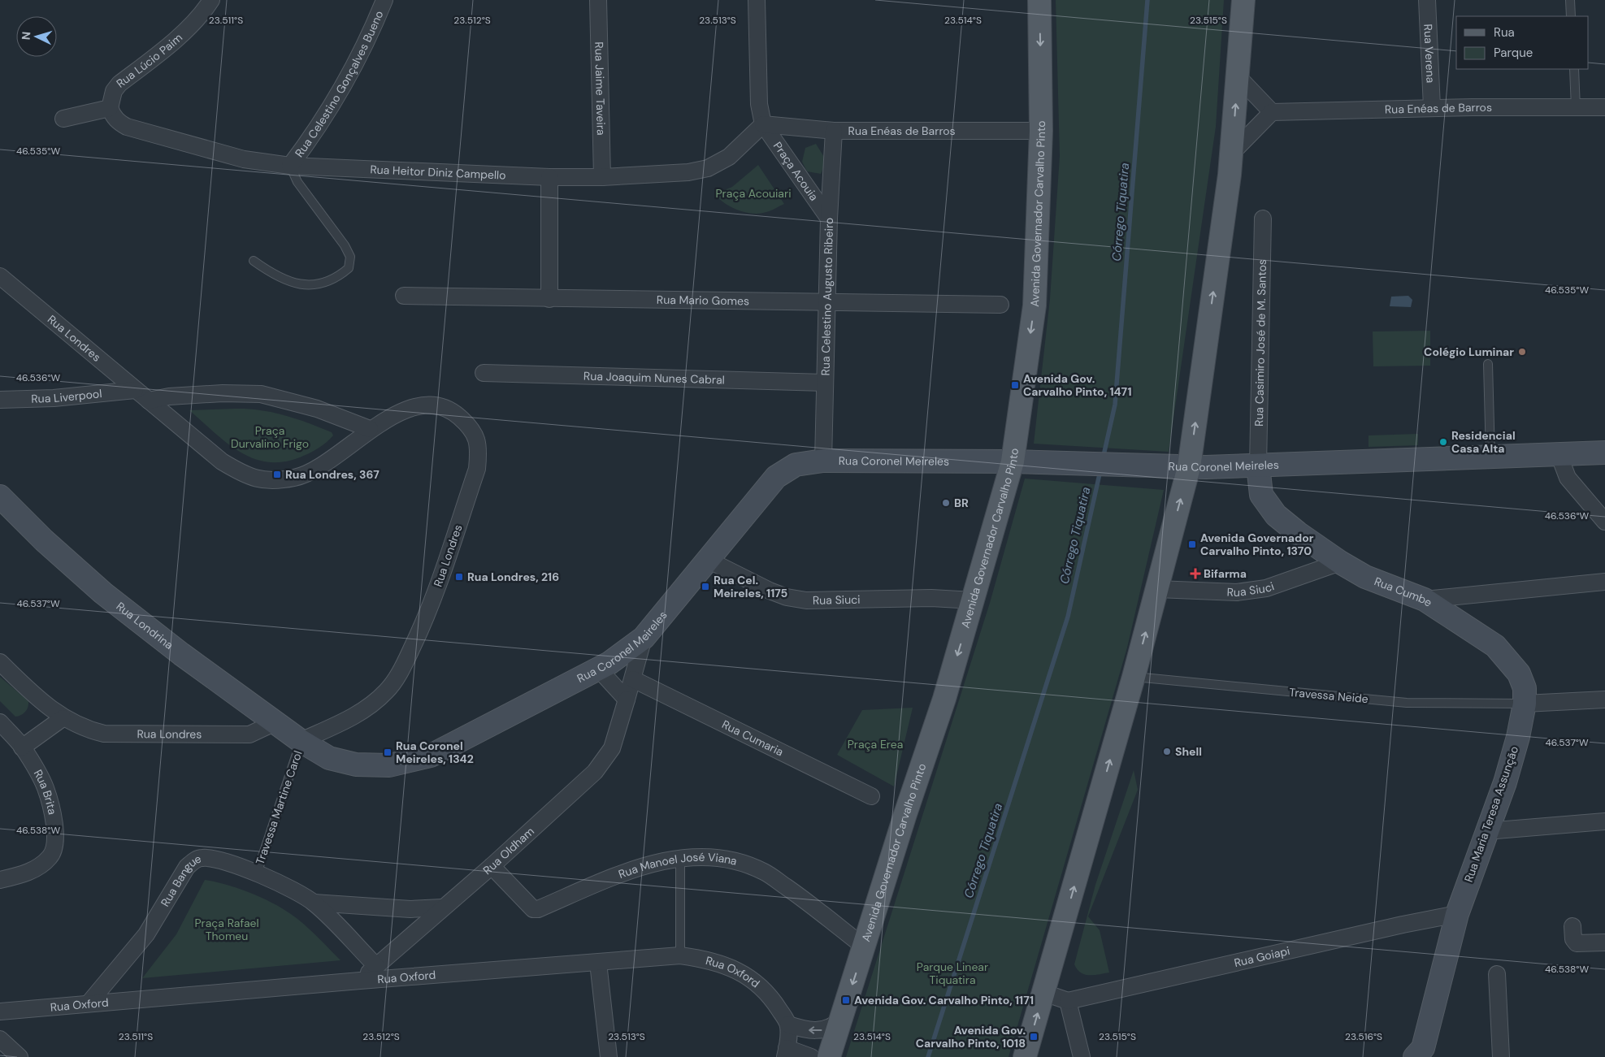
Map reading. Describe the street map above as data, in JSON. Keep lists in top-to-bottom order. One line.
{"streets":{"main road":["Avenida Governador Carvalho Pinto"],"street":["Rua Verena","Rua Lúcio Paim","Rua Celestino Gonçalves Bueno","Rua Jaime Taveira","Rua Enéas de Barros","Rua Heitor Diniz Campello","Praça Acouia","Rua Celestino Augusto Ribeiro","Rua Mario Gomes","Rua Londres","Rua Casimiro José de M. Santos","Rua Joaquim Nunes Cabral","Rua Liverpool","Rua Coronel Meireles","Rua Siuci","Rua Cumbe","Rua Londrina","Rua Cumaria","Rua Brita","Rua Maria Teresa Assunção","Rua Oldham","Rua Manoel José Viana","Rua Bangue","Rua Goiapi","Rua Oxford"],"lane":["Travessa Neide","Travessa Martine Carol"]},"crossings":[["Rua Verena","Rua Enéas de Barros"],["Rua Lúcio Paim","Rua Heitor Diniz Campello"],["Rua Celestino Gonçalves Bueno","Rua Heitor Diniz Campello"],["Rua Jaime Taveira","Rua Heitor Diniz Campello"],["Rua Enéas de Barros","Rua Heitor Diniz Campello"],["Rua Enéas de Barros","Praça Acouia"],["Rua Enéas de Barros","Avenida Governador Carvalho Pinto"],["Rua Enéas de Barros","Rua Celestino Augusto Ribeiro"],["Rua Heitor Diniz Campello","Praça Acouia"],["Praça Acouia","Rua Celestino Augusto Ribeiro"],["Avenida Governador Carvalho Pinto","Rua Coronel Meireles"],["Avenida Governador Carvalho Pinto","Rua Siuci"],["Avenida Governador Carvalho Pinto","Rua Manoel José Viana"],["Rua Celestino Augusto Ribeiro","Rua Mario Gomes"],["Rua Celestino Augusto Ribeiro","Rua Joaquim Nunes Cabral"],["Rua Celestino Augusto Ribeiro","Rua Coronel Meireles"],["Rua Londres","Rua Liverpool"],["Rua Londres","Rua Coronel Meireles"],["Rua Londres","Rua Londrina"],["Rua Londres","Travessa Martine Carol"],["Rua Casimiro José de M. Santos","Rua Coronel Meireles"],["Rua Casimiro José de M. Santos","Rua Cumbe"],["Rua Coronel Meireles","Rua Siuci"],["Rua Coronel Meireles","Rua Cumbe"],["Rua Coronel Meireles","Rua Londrina"],["Rua Coronel Meireles","Travessa Martine Carol"],["Rua Coronel Meireles","Rua Oldham"],["Rua Siuci","Rua Cumbe"],["Rua Cumbe","Rua Maria Teresa Assunção"],["Rua Londrina","Travessa Martine Carol"],["Travessa Neide","Rua Maria Teresa Assunção"],["Rua Cumaria","Rua Oldham"],["Travessa Martine Carol","Rua Bangue"],["Rua Maria Teresa Assunção","Rua Goiapi"],["Rua Oldham","Rua Manoel José Viana"],["Rua Oldham","Rua Bangue"],["Rua Oldham","Rua Oxford"],["Rua Bangue","Rua Oxford"]],"water":["Córrego Tiquatira"],"parks":["Praça Acouiari","Praça Durvalino Frigo","Praça Erea","Praça Rafael Thomeu","Parque Linear Tiquatira"],"places":{"other":["Colégio Luminar","Residencial Casa Alta","BR","Shell"],"transit":["Avenida Gov. Carvalho Pinto, 1471","Rua Londres, 367","Avenida Governador Carvalho Pinto, 1370","Rua Londres, 216","Rua Cel. Meireles, 1175","Rua Coronel Meireles, 1342","Avenida Gov. Carvalho Pinto, 1171","Avenida Gov. Carvalho Pinto, 1018"],"health":["Bifarma"]},"legend":["Rua","Parque"],"north":"left","coordinates":["23.511°S","23.512°S","23.513°S","23.514°S","23.515°S","46.535°W","46.536°W","46.537°W","46.538°W","23.516°S"]}
